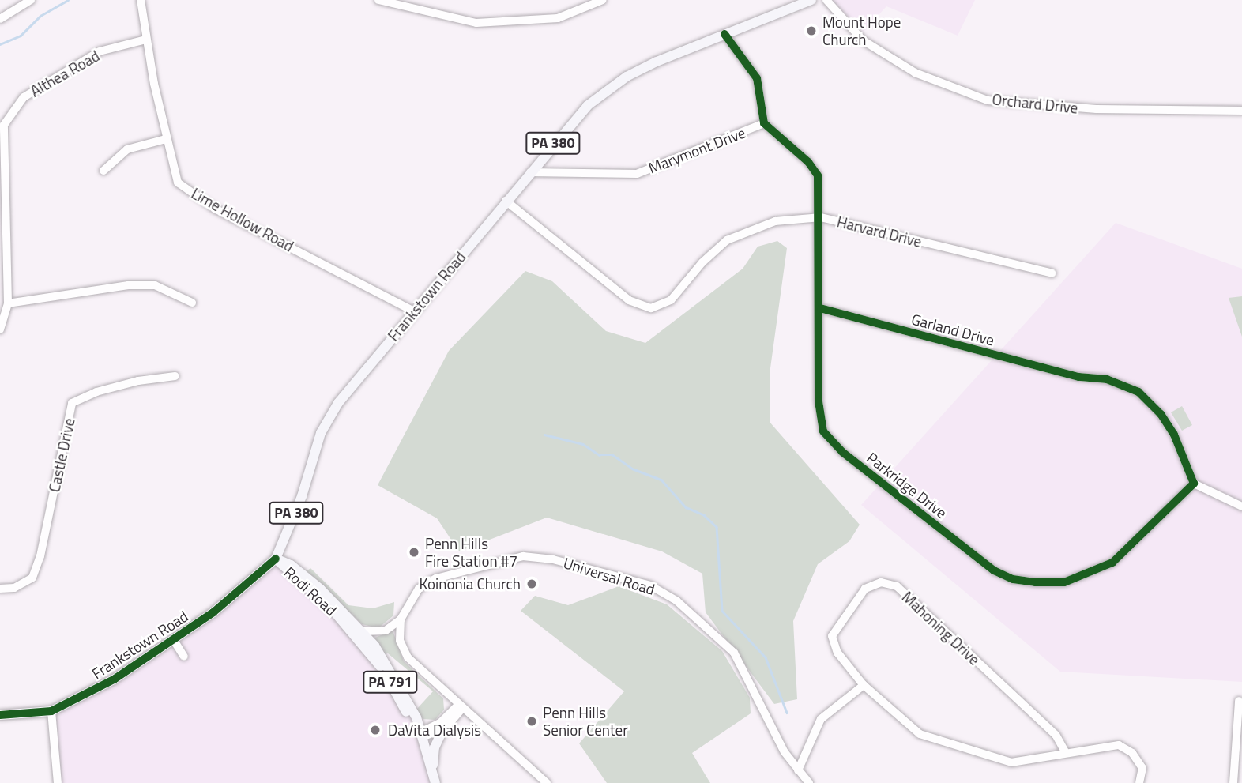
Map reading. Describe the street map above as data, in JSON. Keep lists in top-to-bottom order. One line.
{"streets":{"main road":["PA 380","Frankstown Road","Rodi Road","PA 791"],"street":["Althea Road","Orchard Drive","Marymont Drive","Lime Hollow Road","Harvard Drive","Garland Drive","Castle Drive","Parkridge Drive","Universal Road","Mahoning Drive"]},"crossings":[["Althea Road","Lime Hollow Road"],["Marymont Drive","Frankstown Road"],["Marymont Drive","Parkridge Drive"],["Lime Hollow Road","Frankstown Road"],["Harvard Drive","Frankstown Road"],["Harvard Drive","Parkridge Drive"],["Frankstown Road","Rodi Road"],["Garland Drive","Parkridge Drive"]],"places":["Mount Hope Church","Penn Hills Fire Station #7","Koinonia Church","Penn Hills Senior Center","DaVita Dialysis"]}
